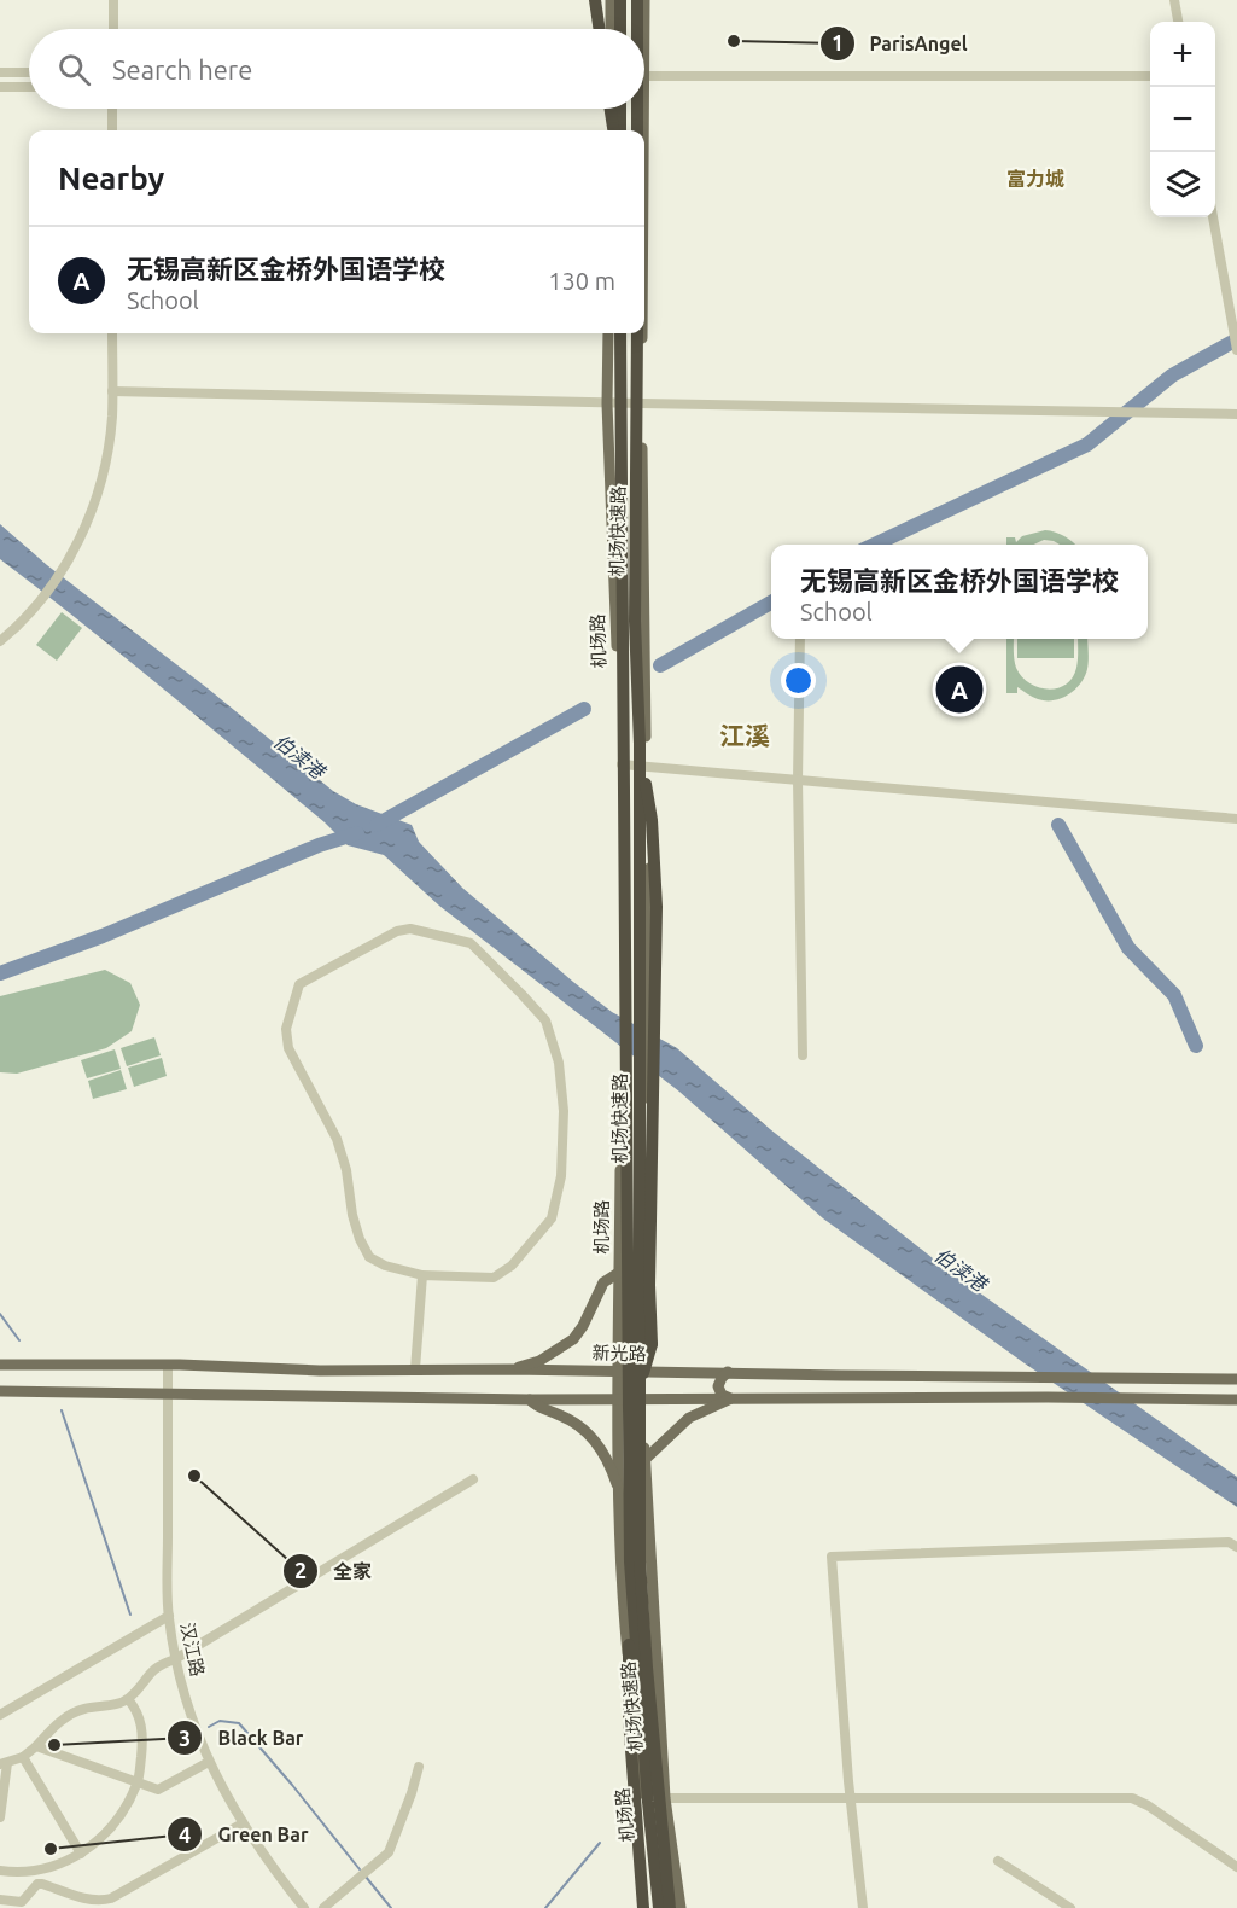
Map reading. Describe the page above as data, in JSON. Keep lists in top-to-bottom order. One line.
{"streets":{"highway":["机场快速路"],"main road":["机场路","新光路"],"street":["汉江路"]},"crossings":[["机场路","新光路"],["新光路","汉江路"]],"districts":["富力城","江溪"],"water":["伯渎港"],"places":["ParisAngel","全家","Black Bar","Green Bar"],"page":{"map_buttons":["+","−"],"search":"Search here","heading":"Nearby","list":[{"mark":"A","name":"无锡高新区金桥外国语学校","note":"School","value":"130 m"}],"popup":["无锡高新区金桥外国语学校","School"],"pins":"A"}}
